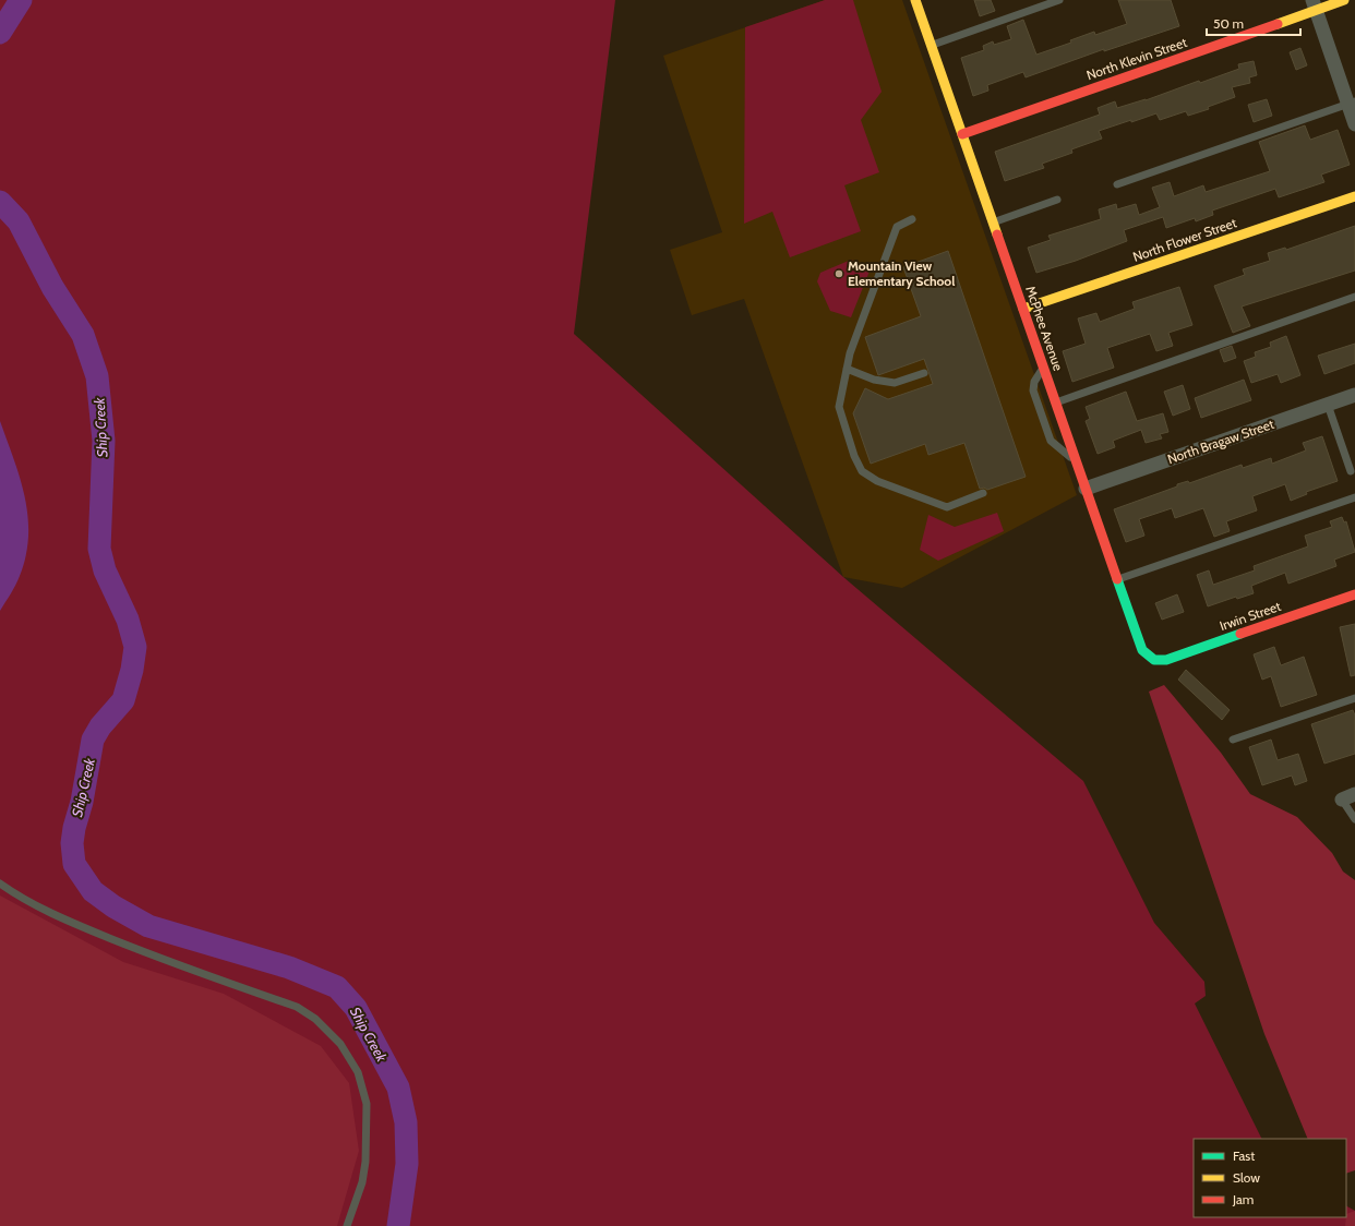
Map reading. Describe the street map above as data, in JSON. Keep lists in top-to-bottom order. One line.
{"streets":{"street":["North Klevin Street","North Flower Street","McPhee Avenue","North Bragaw Street","Irwin Street"]},"crossings":[["North Klevin Street","McPhee Avenue"],["North Flower Street","McPhee Avenue"],["McPhee Avenue","North Bragaw Street"],["McPhee Avenue","Irwin Street"]],"water":["Ship Creek"],"places":["Mountain View Elementary School"],"legend":["Fast","Slow","Jam"],"scale_bar":"50 m"}
